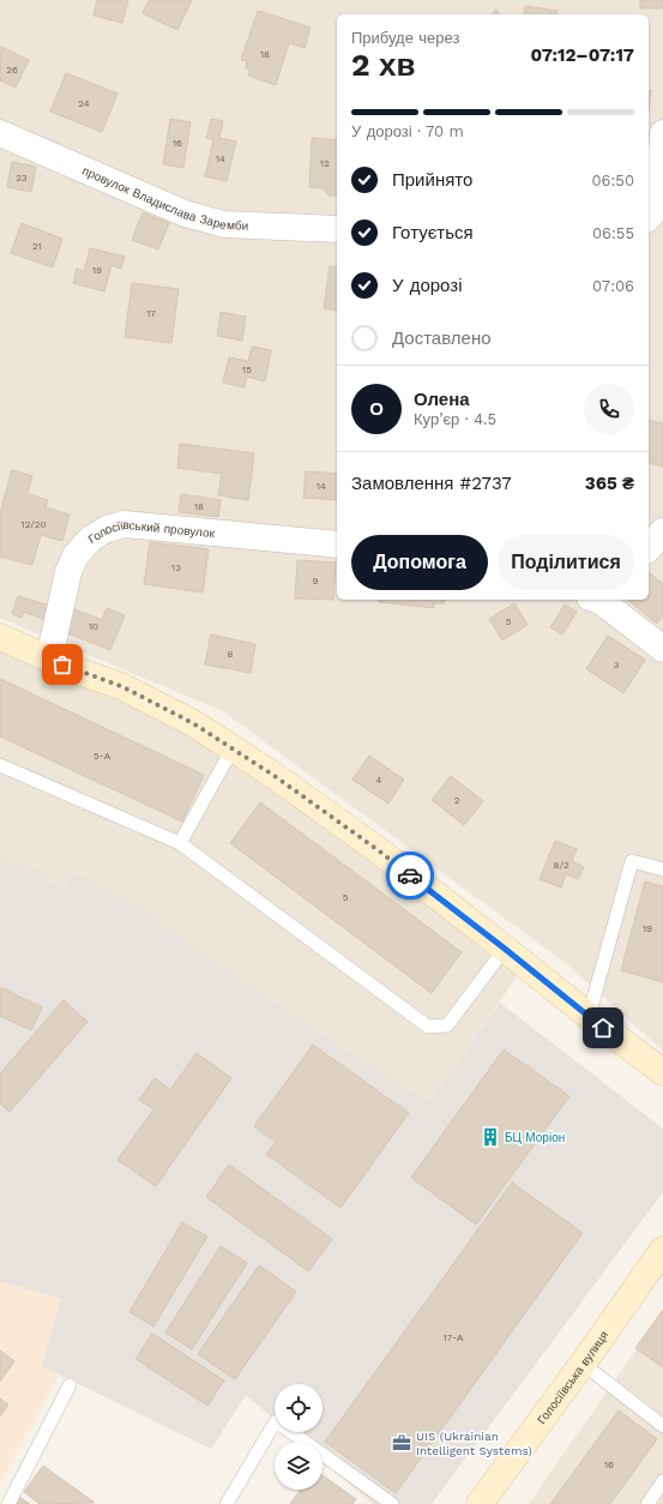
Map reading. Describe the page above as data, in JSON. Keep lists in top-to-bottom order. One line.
{"streets":{"street":["провулок Владислава Заремби","Голосіївський провулок","Голосіївська вулиця"]},"places":{"building":["БЦ Моріон"],"office":["UIS (Ukrainian Intelligent Systems)"]},"house_numbers":["18","26","24","16","14","12","23","21","19","17","15","14","18","12/20","13","9","5","10","8","3","5-А","4","2","8/2","5","19","17-А","16"],"page":{"heading":["2 хв","Прибуде через","07:12–07:17"],"panel":["Олена","Кур’єр · 4.5","Замовлення #2737","365 ₴"],"bar":"У дорозі · 70 m","list":[["Прийнято","06:50"],["Готується","06:55"],["У дорозі","07:06"],"Доставлено"],"round":"О","buttons":["Допомога","Поділитися"]}}
